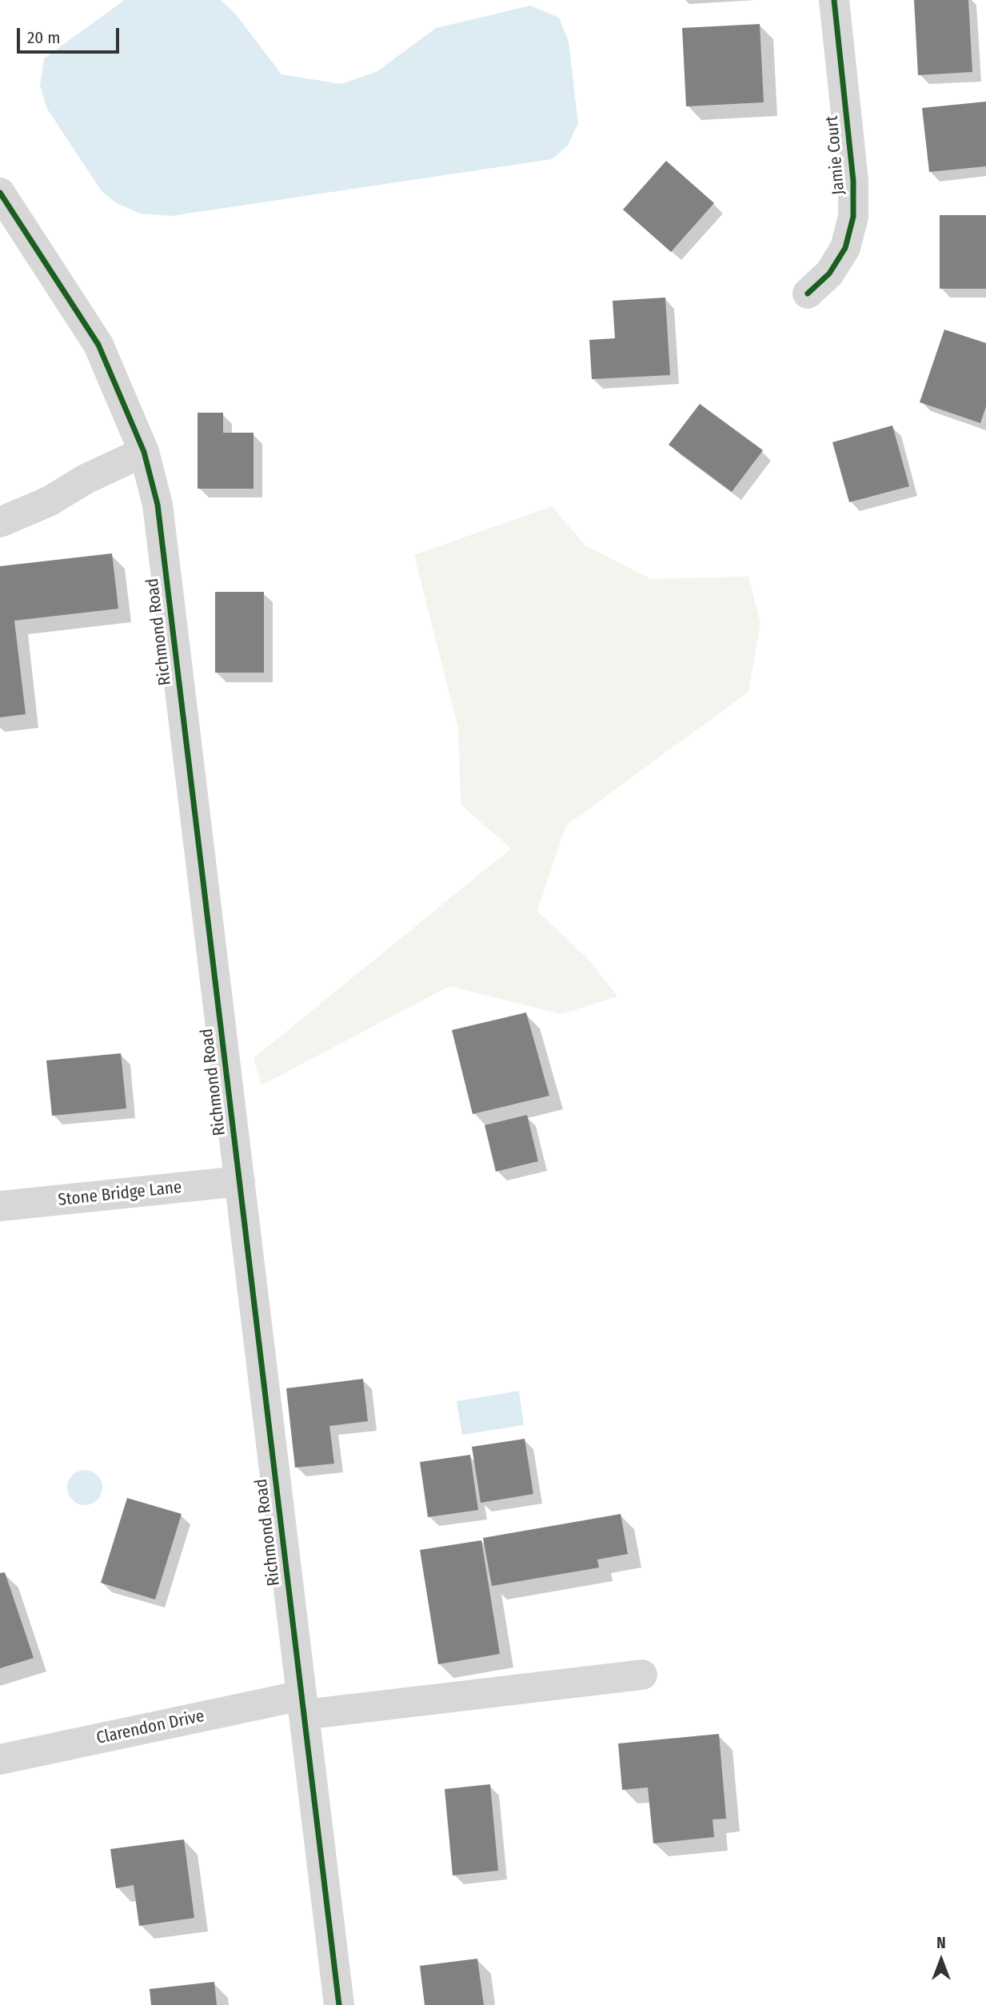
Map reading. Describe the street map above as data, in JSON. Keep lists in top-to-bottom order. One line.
{"streets":{"street":["Jamie Court","Richmond Road","Stone Bridge Lane","Clarendon Drive"]},"crossings":[["Richmond Road","Stone Bridge Lane"],["Richmond Road","Clarendon Drive"]],"scale_bar":"20 m","north":"top"}
